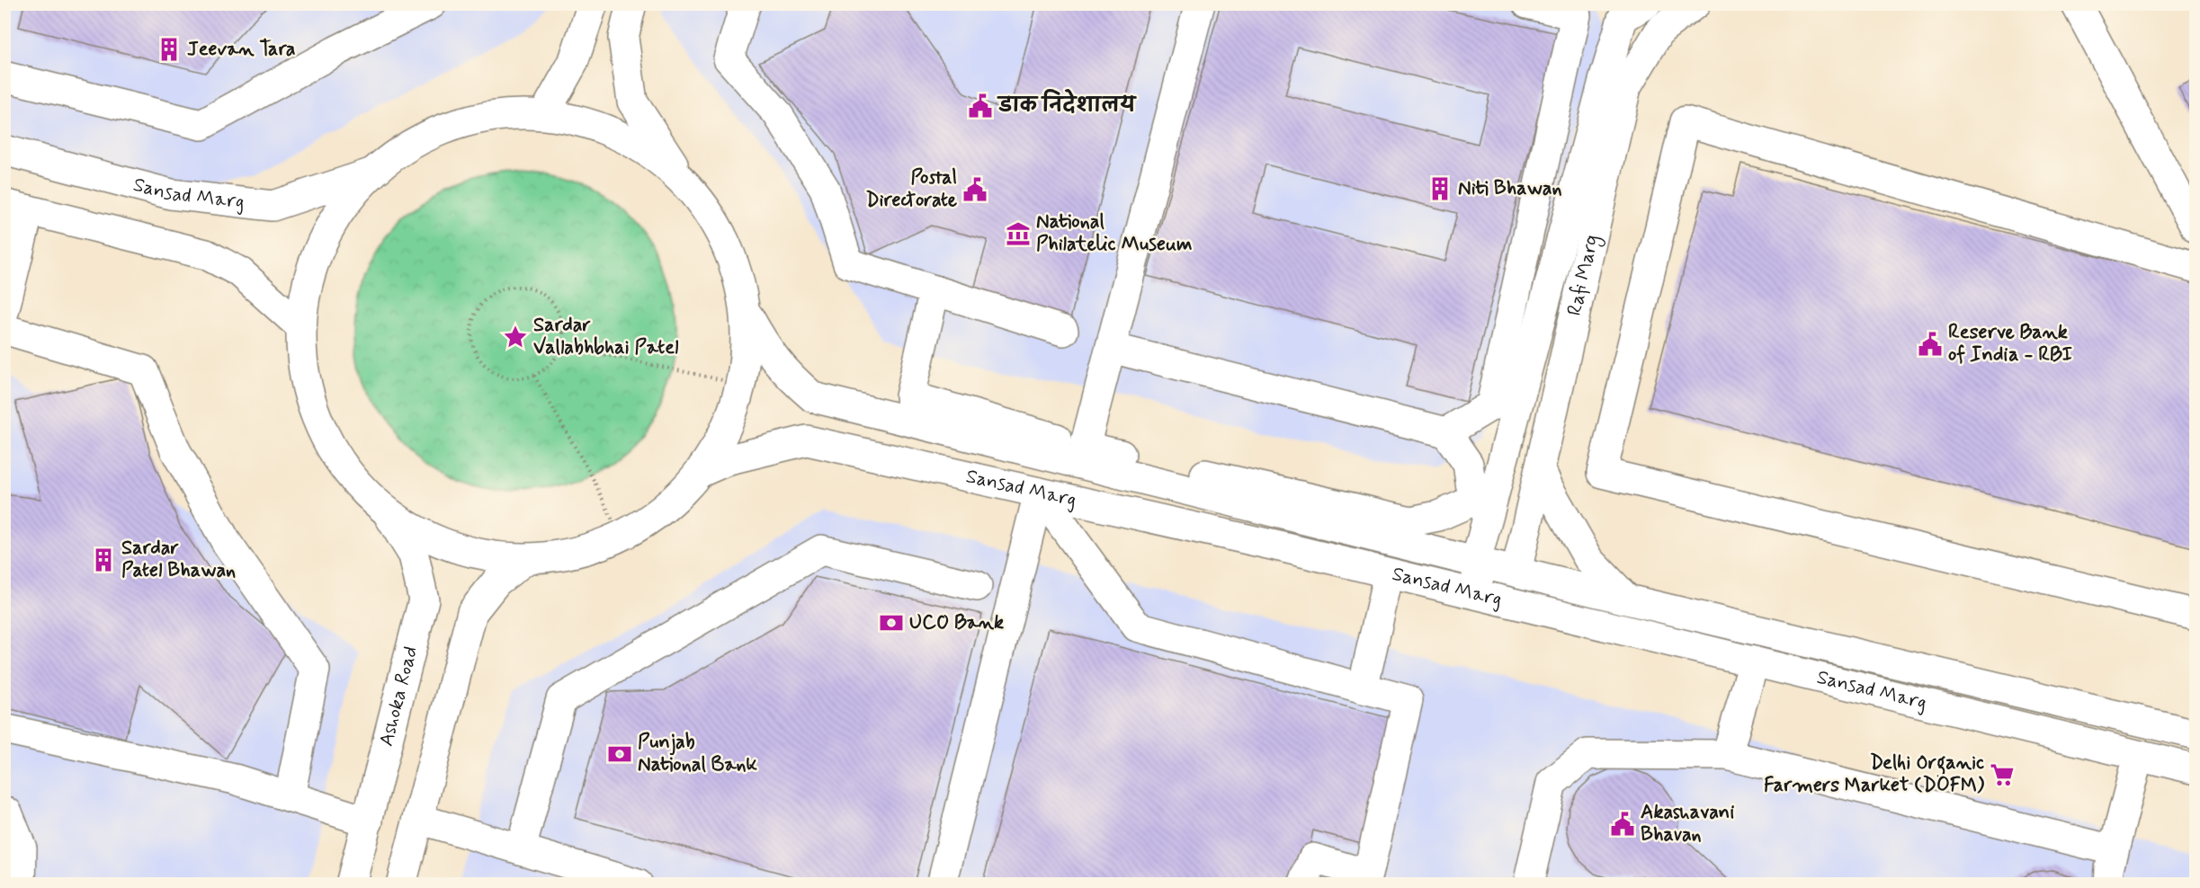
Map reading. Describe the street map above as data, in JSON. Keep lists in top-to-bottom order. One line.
{"streets":{"street":["Sansad Marg","Rafi Marg","Ashoka Road"]},"crossings":[["Sansad Marg","Rafi Marg"]],"places":{"building":["Jeevan Tara","Niti Bhawan","Sardar Patel Bhawan"],"public building":["डाक निदेशालय","Postal Directorate","Reserve Bank of India - RBI","Akashavani Bhavan"],"museum":["National Philatelic Museum"],"place":["Sardar Vallabhbhai Patel"],"bank":["UCO Bank","Punjab National Bank"],"supermarket":["Delhi Organic Farmers Market (DOFM)"]}}
